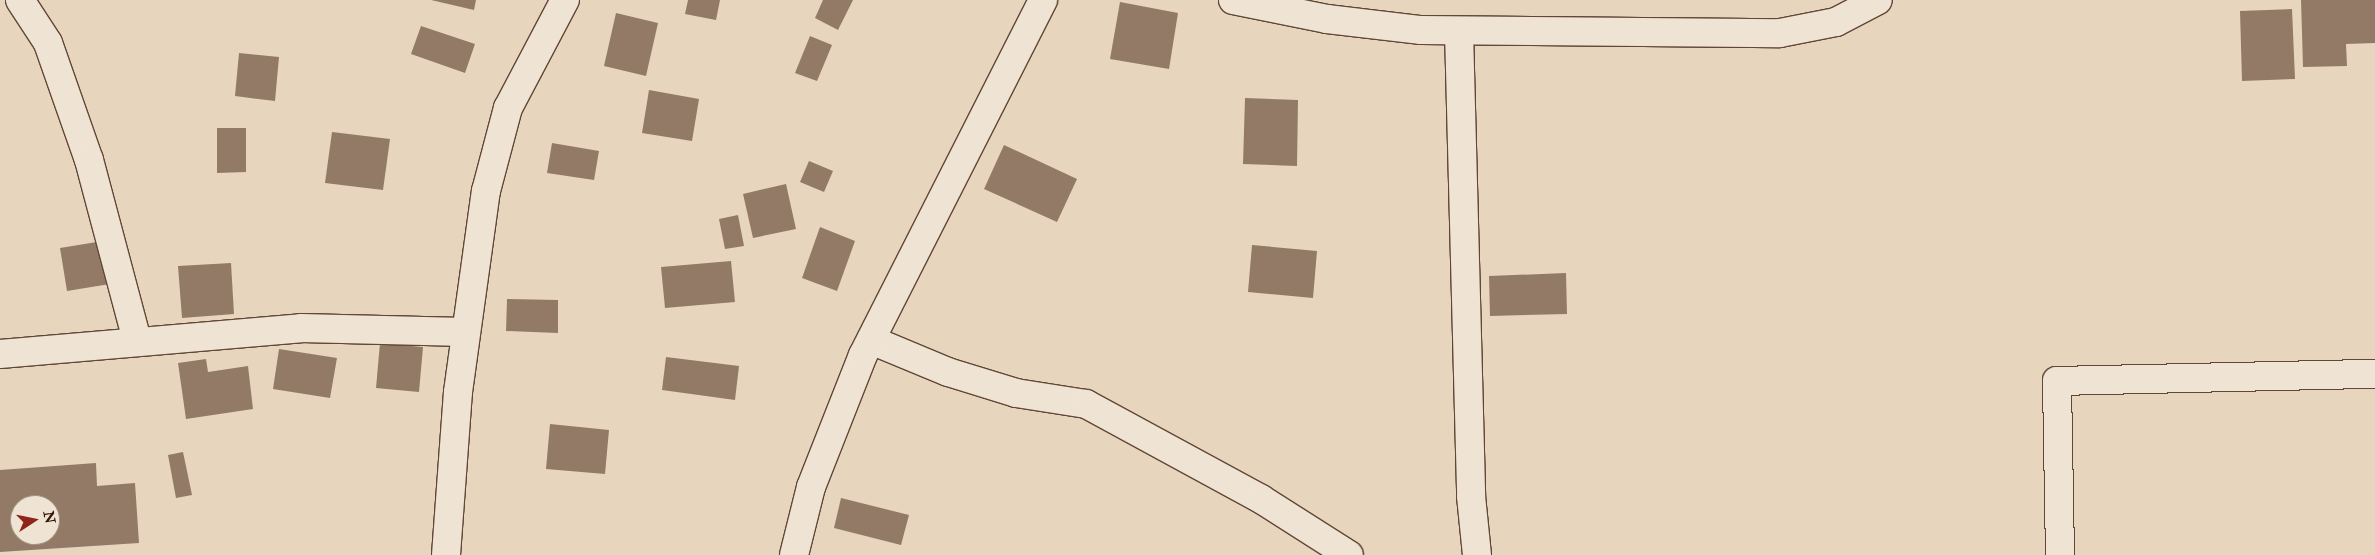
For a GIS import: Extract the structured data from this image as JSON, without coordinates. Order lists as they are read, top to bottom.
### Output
{
  "north": "right"
}
